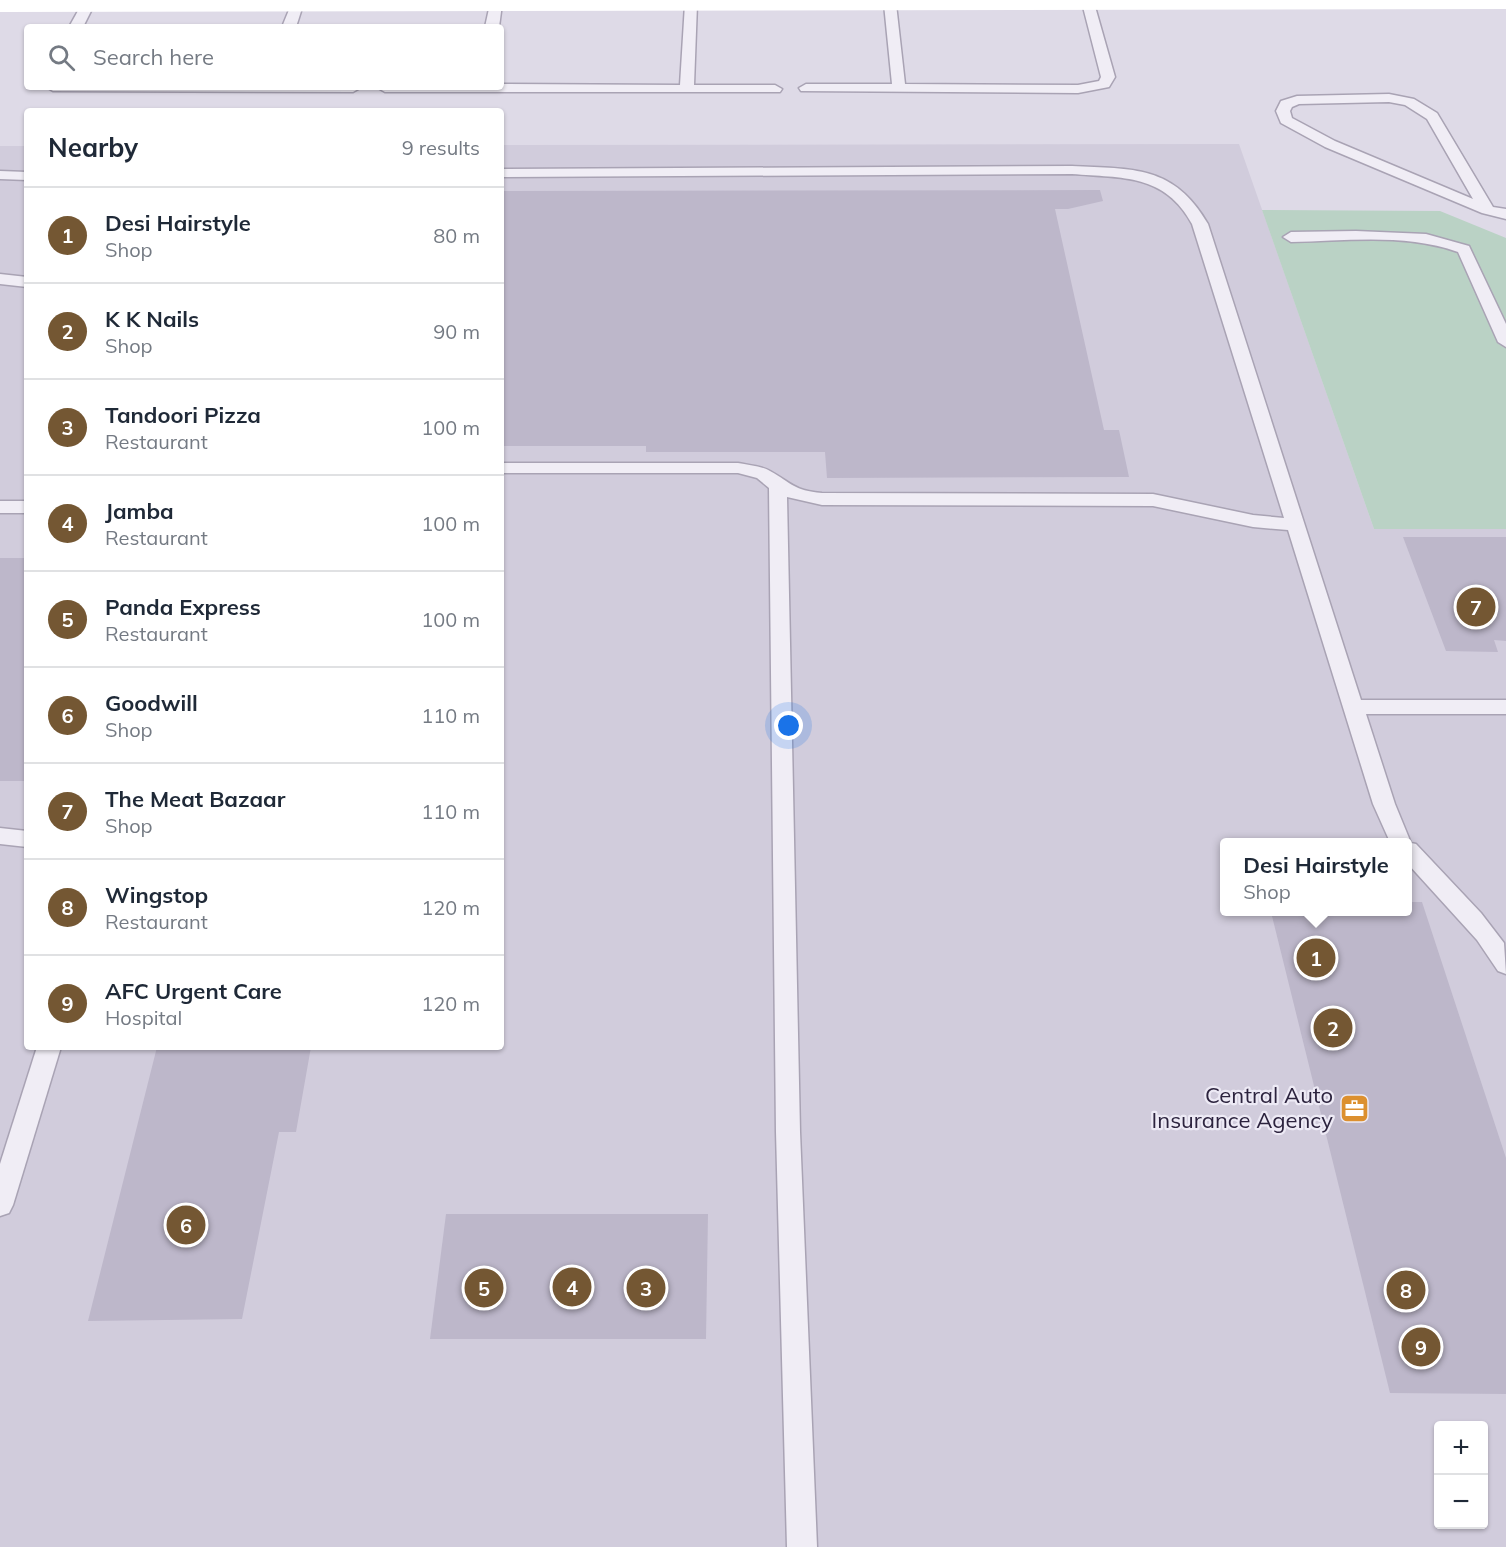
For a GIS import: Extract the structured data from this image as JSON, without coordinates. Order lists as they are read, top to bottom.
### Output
{
  "places": {
    "office": ["Central Auto Insurance Agency"]
  },
  "page": {
    "search": "Search here",
    "heading": ["Nearby", "9 results"],
    "list": [
      {
        "mark": "1",
        "name": "Desi Hairstyle",
        "note": "Shop",
        "value": "80 m"
      },
      {
        "mark": "2",
        "name": "K K Nails",
        "note": "Shop",
        "value": "90 m"
      },
      {
        "mark": "3",
        "name": "Tandoori Pizza",
        "note": "Restaurant",
        "value": "100 m"
      },
      {
        "mark": "4",
        "name": "Jamba",
        "note": "Restaurant",
        "value": "100 m"
      },
      {
        "mark": "5",
        "name": "Panda Express",
        "note": "Restaurant",
        "value": "100 m"
      },
      {
        "mark": "6",
        "name": "Goodwill",
        "note": "Shop",
        "value": "110 m"
      },
      {
        "mark": "7",
        "name": "The Meat Bazaar",
        "note": "Shop",
        "value": "110 m"
      },
      {
        "mark": "8",
        "name": "Wingstop",
        "note": "Restaurant",
        "value": "120 m"
      },
      {
        "mark": "9",
        "name": "AFC Urgent Care",
        "note": "Hospital",
        "value": "120 m"
      }
    ],
    "pins": [
      "7",
      "1",
      "2",
      "6",
      "4",
      "3",
      "5",
      "8",
      "9"
    ],
    "popup": ["Desi Hairstyle", "Shop"],
    "map_buttons": ["+", "−"]
  }
}
